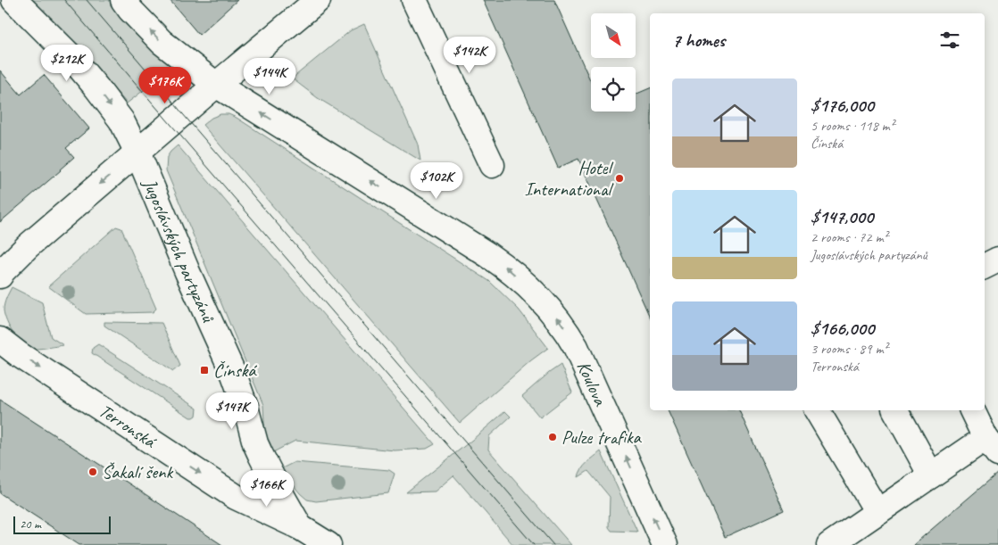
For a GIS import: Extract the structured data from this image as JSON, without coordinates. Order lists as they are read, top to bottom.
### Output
{
  "streets": {
    "main road": ["Jugoslávských partyzánů", "Koulova", "Terronská"]
  },
  "crossings": [
    ["Jugoslávských partyzánů", "Terronská"]
  ],
  "one_way": ["Terronská"],
  "places": {
    "other": ["Hotel International", "Pulze trafika", "Šakalí šenk"],
    "transit": ["Čínská"]
  },
  "scale_bar": "20 m",
  "north": "bottom right",
  "page": {
    "heading": "7 homes",
    "price": [
      "$142K",
      "$212K",
      "$144K",
      "$176K",
      "$102K",
      "$147K",
      "$166K"
    ],
    "list": [
      {
        "name": "$176,000",
        "note": "5 rooms · 118 m² · Čínská"
      },
      {
        "name": "$147,000",
        "note": "2 rooms · 72 m² · Jugoslávských partyzánů"
      },
      {
        "name": "$166,000",
        "note": "3 rooms · 89 m² · Terronská"
      }
    ],
    "scale": "20 m"
  }
}
